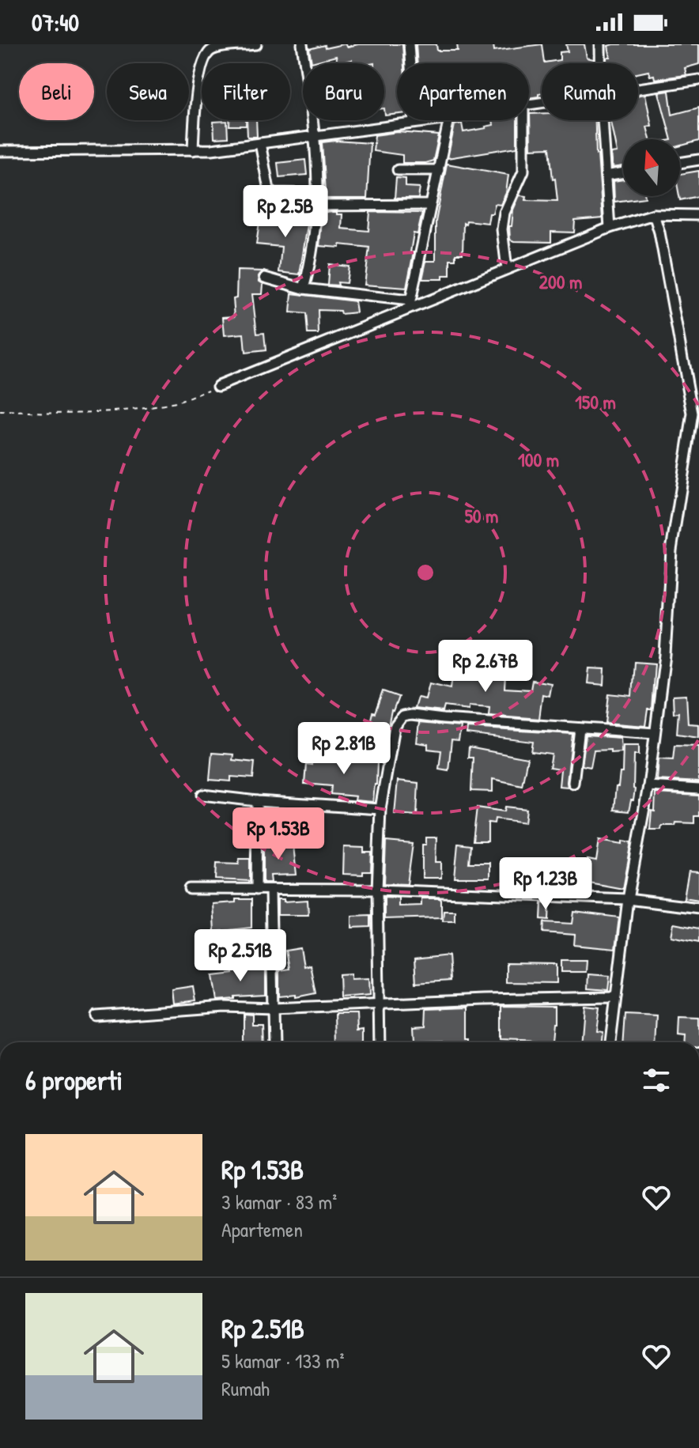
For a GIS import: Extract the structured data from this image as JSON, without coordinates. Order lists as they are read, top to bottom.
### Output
{
  "north": "top",
  "page": {
    "status": "07:40",
    "chip": [
      "Beli",
      "Sewa",
      "Filter",
      "Baru",
      "Apartemen",
      "Rumah"
    ],
    "price": [
      "Rp 2.5B",
      "Rp 2.67B",
      "Rp 2.81B",
      "Rp 1.53B",
      "Rp 1.23B",
      "Rp 2.51B"
    ],
    "heading": "6 properti",
    "list": [
      {
        "name": "Rp 1.53B",
        "note": "3 kamar · 83 m² · Apartemen"
      },
      {
        "name": "Rp 2.51B",
        "note": "5 kamar · 133 m² · Rumah"
      }
    ]
  },
  "rings": [
    "200 m",
    "150 m",
    "100 m",
    "50 m"
  ]
}
